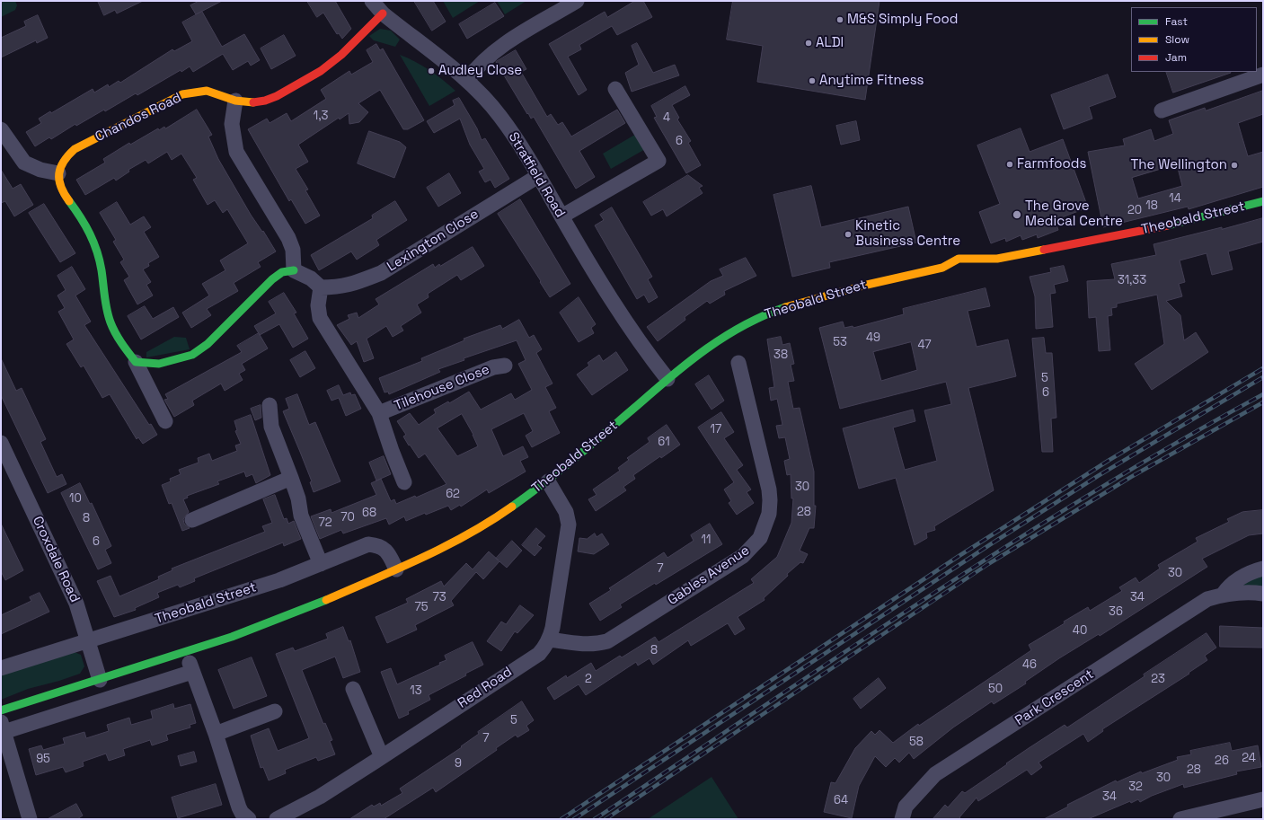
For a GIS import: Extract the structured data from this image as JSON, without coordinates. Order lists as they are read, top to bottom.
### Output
{
  "streets": {
    "street": [
      "Chandos Road",
      "Stratfield Road",
      "Theobald Street",
      "Lexington Close",
      "Tilehouse Close",
      "Croxdale Road",
      "Gables Avenue",
      "Red Road",
      "Park Crescent"
    ]
  },
  "crossings": [
    ["Chandos Road", "Stratfield Road"],
    ["Stratfield Road", "Theobald Street"],
    ["Stratfield Road", "Lexington Close"],
    ["Theobald Street", "Croxdale Road"],
    ["Theobald Street", "Red Road"],
    ["Gables Avenue", "Red Road"]
  ],
  "places": [
    "M&S Simply Food",
    "ALDI",
    "Audley Close",
    "Anytime Fitness",
    "Farmfoods",
    "The Wellington",
    "The Grove Medical Centre",
    "Kinetic Business Centre"
  ],
  "house_numbers": [
    "1,3",
    "4",
    "6",
    "14",
    "18",
    "20",
    "31,33",
    "49",
    "53",
    "47",
    "38",
    "5",
    "6",
    "17",
    "61",
    "30",
    "62",
    "10",
    "28",
    "68",
    "70",
    "8",
    "72",
    "11",
    "6",
    "7",
    "30",
    "73",
    "34",
    "75",
    "36",
    "40",
    "8",
    "46",
    "2",
    "23",
    "50",
    "13",
    "5",
    "7",
    "58",
    "24",
    "95",
    "26",
    "9",
    "28",
    "30",
    "32",
    "34",
    "64"
  ],
  "legend": ["Fast", "Slow", "Jam"]
}
